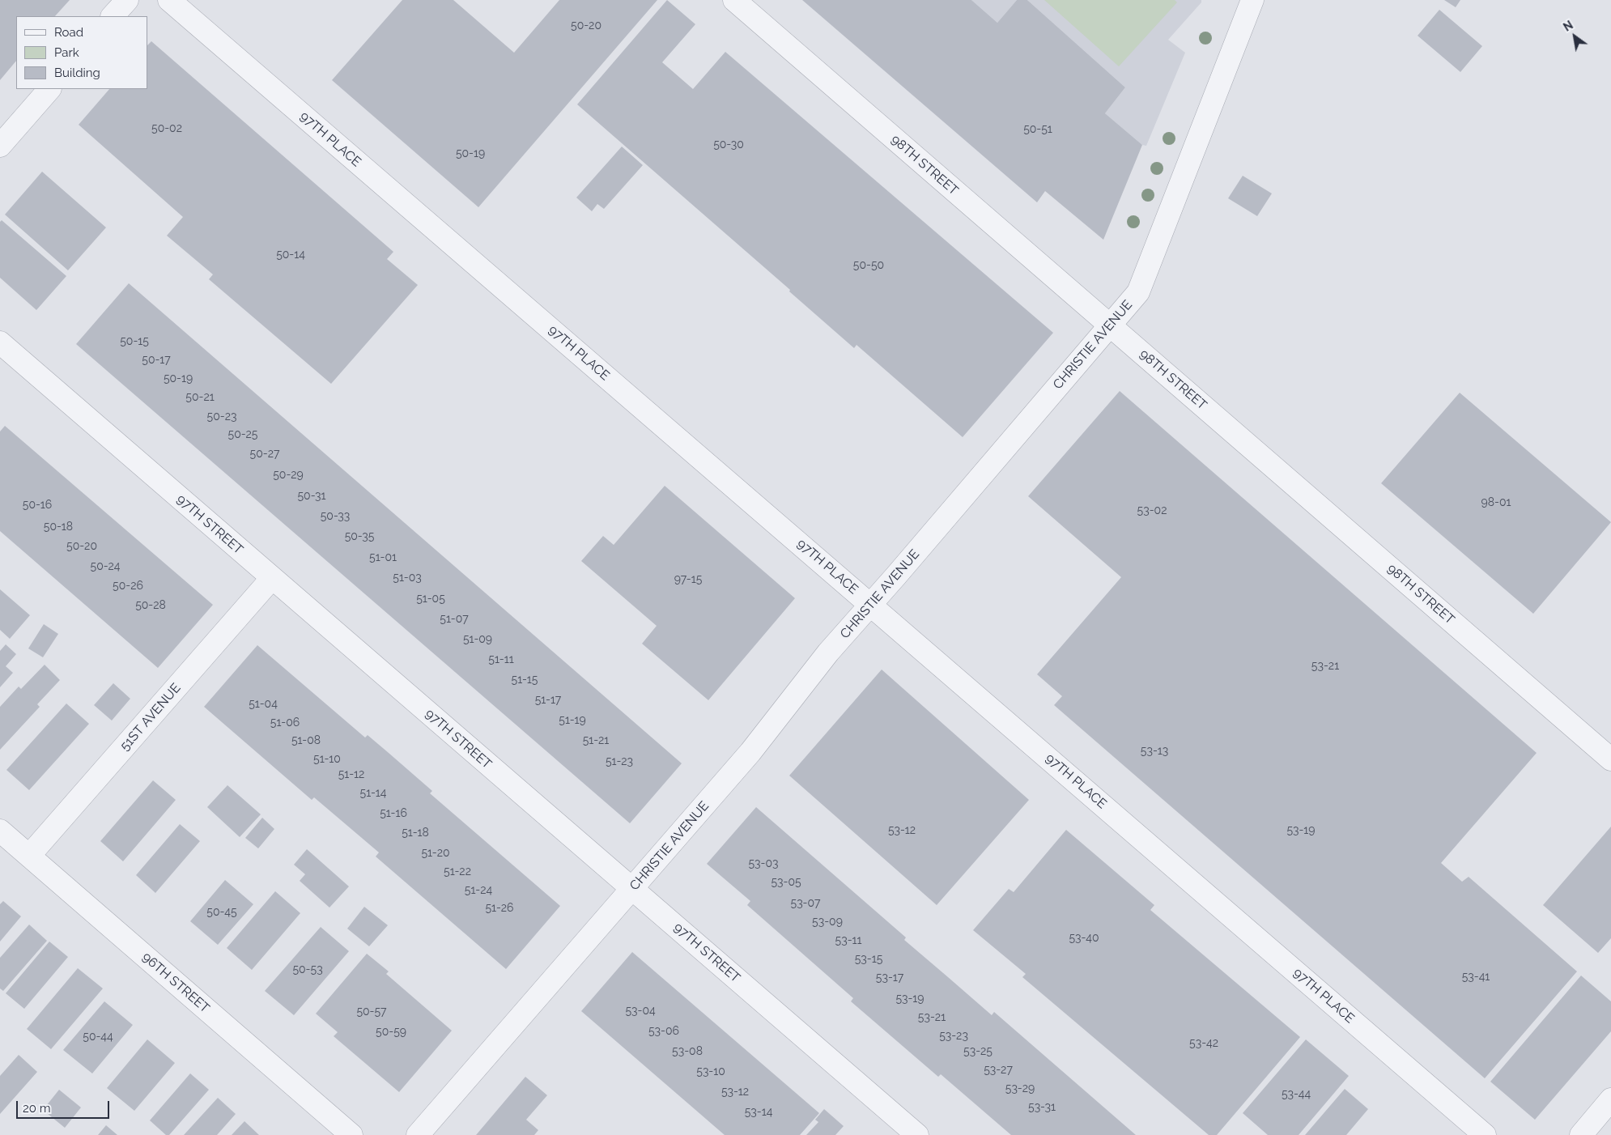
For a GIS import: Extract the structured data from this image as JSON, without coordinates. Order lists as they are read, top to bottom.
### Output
{
  "streets": {
    "street": [
      "97TH PLACE",
      "98TH STREET",
      "CHRISTIE AVENUE",
      "97TH STREET",
      "51ST AVENUE",
      "96TH STREET"
    ]
  },
  "crossings": [
    ["97TH PLACE", "CHRISTIE AVENUE"],
    ["98TH STREET", "CHRISTIE AVENUE"],
    ["CHRISTIE AVENUE", "97TH STREET"],
    ["97TH STREET", "51ST AVENUE"],
    ["51ST AVENUE", "96TH STREET"]
  ],
  "house_numbers": [
    "50-20",
    "50-02",
    "50-51",
    "50-30",
    "50-19",
    "50-14",
    "50-50",
    "50-15",
    "50-17",
    "50-19",
    "50-21",
    "50-23",
    "50-25",
    "50-27",
    "50-29",
    "50-31",
    "98-01",
    "50-16",
    "53-02",
    "50-33",
    "50-18",
    "50-35",
    "50-20",
    "51-01",
    "50-24",
    "51-03",
    "97-15",
    "50-26",
    "51-05",
    "50-28",
    "51-07",
    "51-09",
    "51-11",
    "53-21",
    "51-15",
    "51-17",
    "51-04",
    "51-19",
    "51-06",
    "51-08",
    "51-21",
    "53-13",
    "51-10",
    "51-23",
    "51-12",
    "51-14",
    "51-16",
    "53-12",
    "53-19",
    "51-18",
    "51-20",
    "53-03",
    "51-22",
    "53-05",
    "51-24",
    "53-07",
    "51-26",
    "50-45",
    "53-09",
    "53-40",
    "53-11",
    "53-15",
    "50-53",
    "53-41",
    "53-17",
    "53-19",
    "53-04",
    "50-57",
    "53-21",
    "53-06",
    "50-59",
    "53-23",
    "50-44",
    "53-42",
    "53-08",
    "53-25",
    "53-27",
    "53-10",
    "53-29",
    "53-12",
    "53-44",
    "53-31",
    "53-14"
  ],
  "legend": ["Road", "Park", "Building"],
  "scale_bar": "20 m",
  "north": "top left"
}
